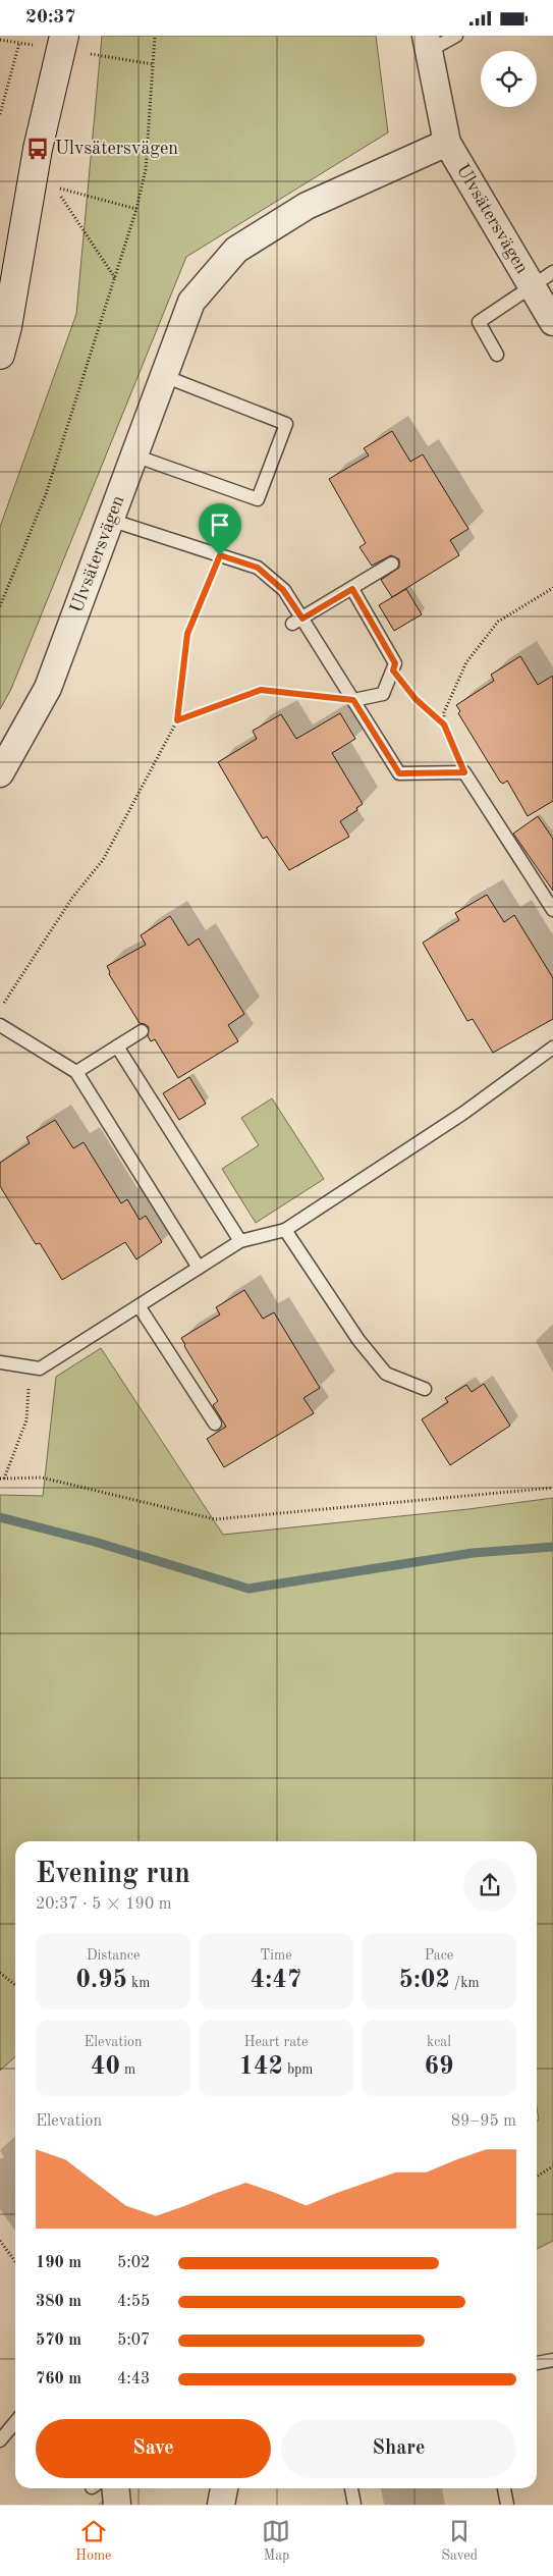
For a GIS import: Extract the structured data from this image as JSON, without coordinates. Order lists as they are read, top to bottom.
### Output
{
  "streets": {
    "street": ["Ulvsätersvägen"]
  },
  "places": {
    "bus stop": ["Ulvsätersvägen"]
  },
  "page": {
    "status": "20:37",
    "heading": ["Evening run", "20:37 · 5 × 190 m"],
    "stats": [
      ["Distance", "0.95 km"],
      ["Time", "4:47"],
      ["Pace", "5:02 /km"],
      ["Elevation", "40 m"],
      ["Heart rate", "142 bpm"],
      ["kcal", "69"]
    ],
    "chart": ["Elevation", "89–95 m"],
    "list": [
      {
        "name": "190 m",
        "note": "5:02"
      },
      {
        "name": "380 m",
        "note": "4:55"
      },
      {
        "name": "570 m",
        "note": "5:07"
      },
      {
        "name": "760 m",
        "note": "4:43"
      }
    ],
    "buttons": ["Save", "Share"],
    "tabs": ["Home", "Map", "Saved"]
  }
}
